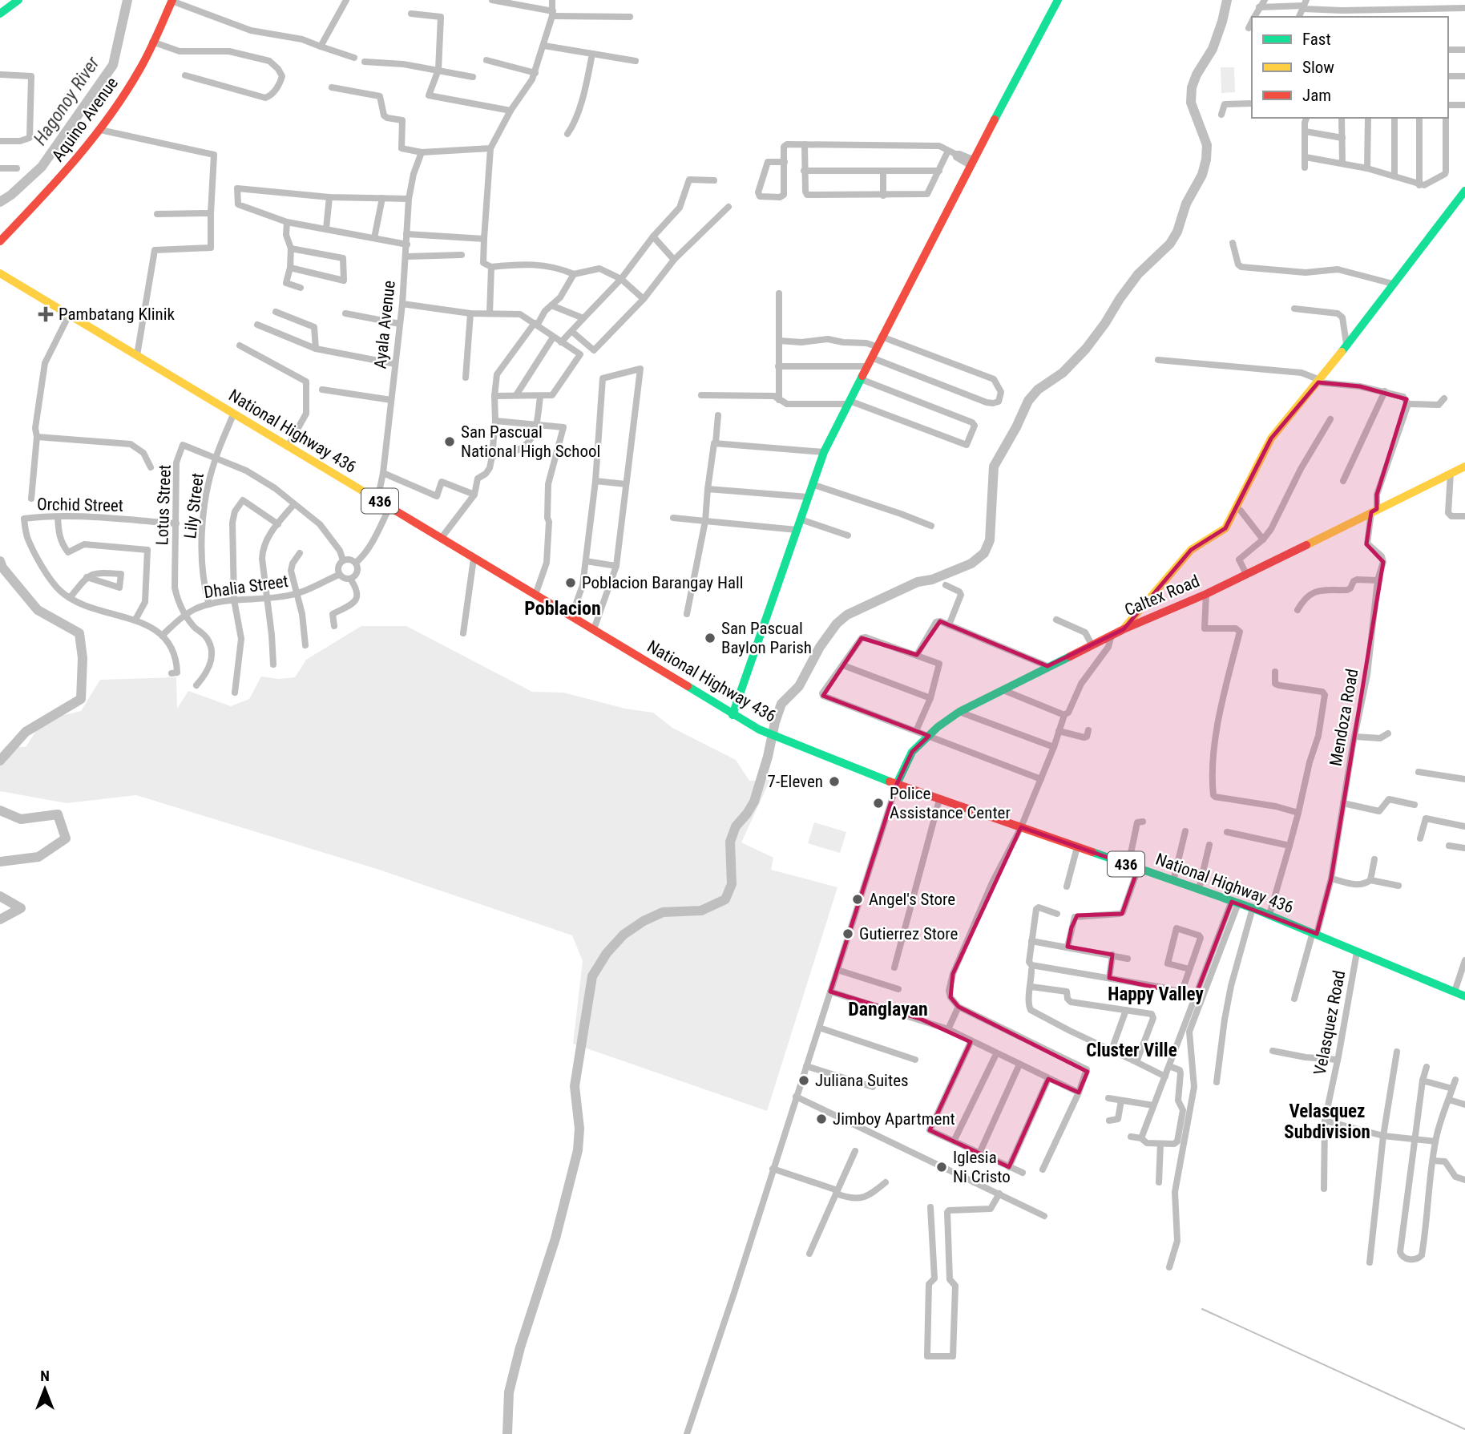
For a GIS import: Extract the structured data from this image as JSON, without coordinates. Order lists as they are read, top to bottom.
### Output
{
  "streets": {
    "street": [
      "Aquino Avenue",
      "Ayala Avenue",
      "National Highway 436",
      "436",
      "Orchid Street",
      "Lotus Street",
      "Lily Street",
      "Dhalia Street",
      "Caltex Road",
      "Mendoza Road",
      "Velasquez Road"
    ]
  },
  "crossings": [
    ["Ayala Avenue", "National Highway 436"],
    ["National Highway 436", "Lily Street"],
    ["National Highway 436", "Caltex Road"],
    ["National Highway 436", "Mendoza Road"],
    ["National Highway 436", "Velasquez Road"],
    ["Orchid Street", "Lotus Street"],
    ["Orchid Street", "Dhalia Street"],
    ["Lotus Street", "Lily Street"],
    ["Lotus Street", "Dhalia Street"],
    ["Lily Street", "Dhalia Street"],
    ["Caltex Road", "Mendoza Road"]
  ],
  "districts": [
    "Poblacion",
    "Happy Valley",
    "Danglayan",
    "Cluster Ville",
    "Velasquez Subdivision"
  ],
  "water": ["Hagonoy River"],
  "places": {
    "health": ["Pambatang Klinik"],
    "other": [
      "San Pascual National High School",
      "Poblacion Barangay Hall",
      "San Pascual Baylon Parish",
      "7-Eleven",
      "Police Assistance Center",
      "Angel's Store",
      "Gutierrez Store",
      "Juliana Suites",
      "Jimboy Apartment",
      "Iglesia Ni Cristo"
    ]
  },
  "legend": ["Fast", "Slow", "Jam"],
  "north": "top"
}
